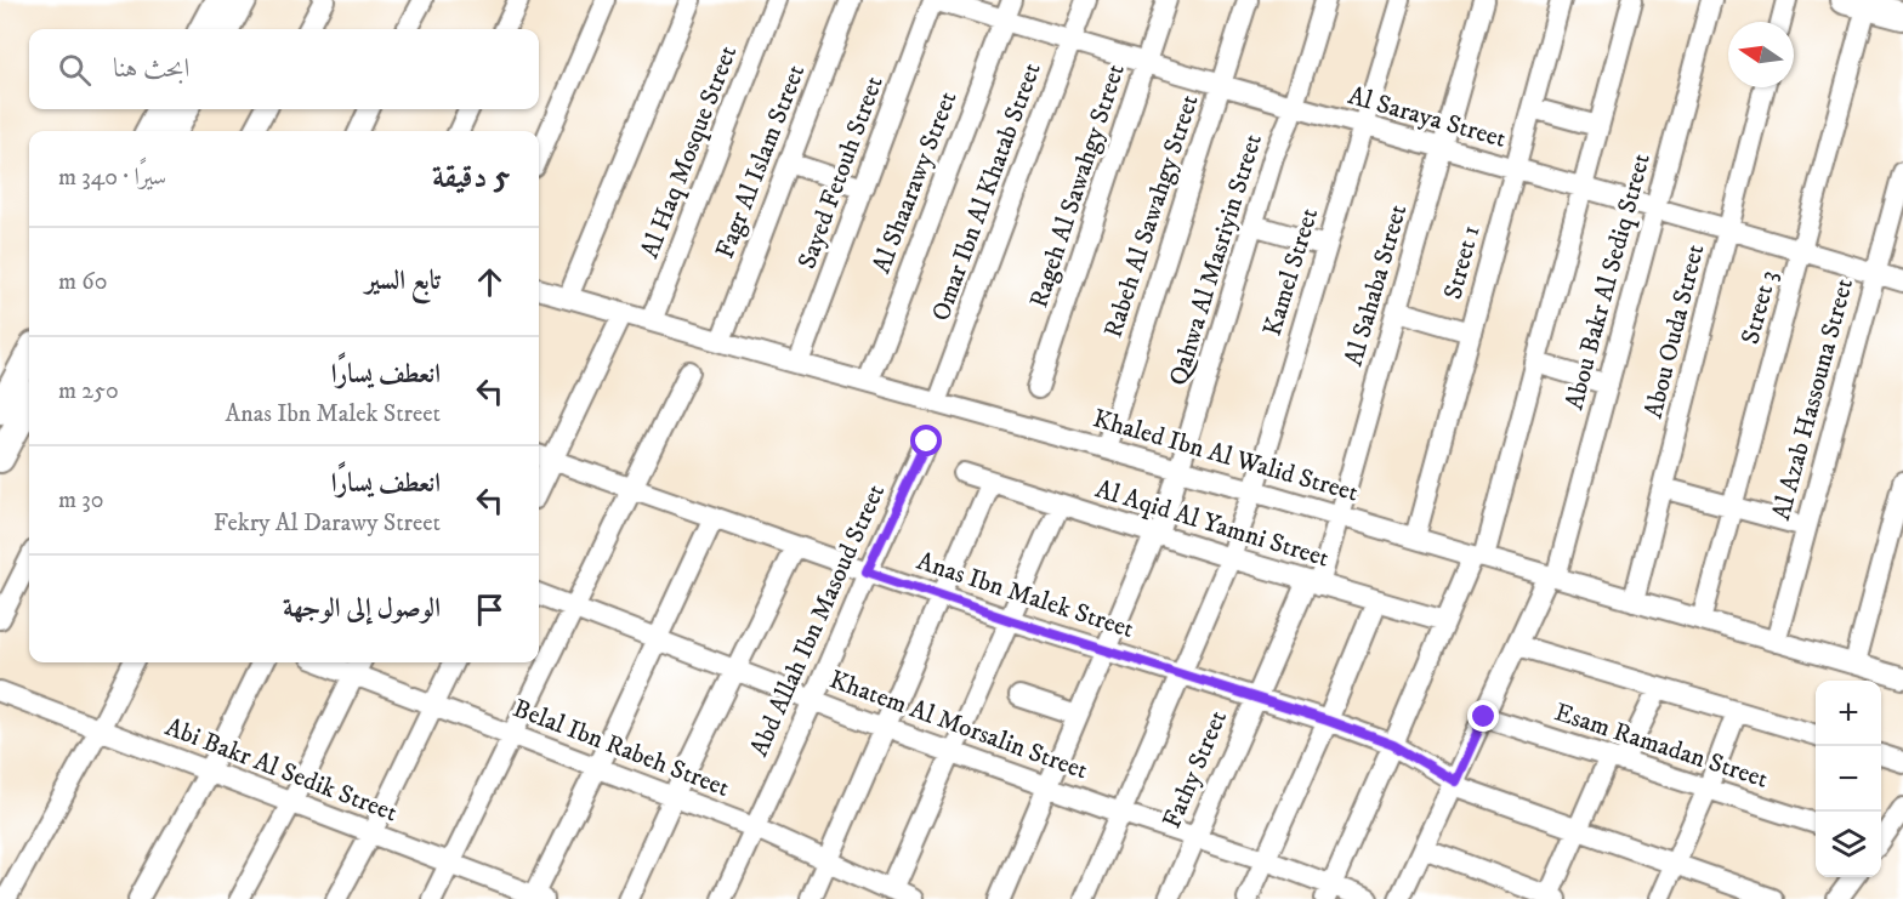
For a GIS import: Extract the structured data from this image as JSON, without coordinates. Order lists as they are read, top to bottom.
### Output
{
  "streets": {
    "street": [
      "Al Saraya Street",
      "Al Haq Mosque Street",
      "Fagr Al Islam Street",
      "Sayed Fetouh Street",
      "Al Shaarawy Street",
      "Rageh Al Sawahgy Street",
      "Omar Ibn Al Khatab Street",
      "Rabeh Al Sawahgy Street",
      "Qahwa Al Masriyin Street",
      "Street 1",
      "Kamel Street",
      "Abou Bakr Al Sediq Street",
      "Al Sahaba Street",
      "Street 3",
      "Abou Ouda Street",
      "Al Azab Hassouna Street",
      "Khaled Ibn Al Walid Street",
      "Al Aqid Al Yamni Street",
      "Anas Ibn Malek Street",
      "Abd Allah Ibn Masoud Street",
      "Khatem Al Morsalin Street",
      "Esam Ramadan Street",
      "Belal Ibn Rabeh Street",
      "Abi Bakr Al Sedik Street",
      "Fathy Street"
    ]
  },
  "crossings": [
    ["Al Saraya Street", "Sayed Fetouh Street"],
    ["Al Saraya Street", "Al Shaarawy Street"],
    ["Al Saraya Street", "Rageh Al Sawahgy Street"],
    ["Al Saraya Street", "Omar Ibn Al Khatab Street"],
    ["Al Saraya Street", "Rabeh Al Sawahgy Street"],
    ["Al Saraya Street", "Qahwa Al Masriyin Street"],
    ["Al Saraya Street", "Street 1"],
    ["Al Saraya Street", "Kamel Street"],
    ["Al Saraya Street", "Abou Bakr Al Sediq Street"],
    ["Al Saraya Street", "Al Sahaba Street"],
    ["Al Saraya Street", "Street 3"],
    ["Al Saraya Street", "Abou Ouda Street"],
    ["Al Saraya Street", "Al Azab Hassouna Street"],
    ["Al Haq Mosque Street", "Khaled Ibn Al Walid Street"],
    ["Fagr Al Islam Street", "Khaled Ibn Al Walid Street"],
    ["Sayed Fetouh Street", "Khaled Ibn Al Walid Street"],
    ["Al Shaarawy Street", "Khaled Ibn Al Walid Street"],
    ["Omar Ibn Al Khatab Street", "Khaled Ibn Al Walid Street"],
    ["Rabeh Al Sawahgy Street", "Khaled Ibn Al Walid Street"],
    ["Qahwa Al Masriyin Street", "Khaled Ibn Al Walid Street"],
    ["Qahwa Al Masriyin Street", "Al Aqid Al Yamni Street"],
    ["Qahwa Al Masriyin Street", "Anas Ibn Malek Street"],
    ["Qahwa Al Masriyin Street", "Khatem Al Morsalin Street"],
    ["Street 1", "Khaled Ibn Al Walid Street"],
    ["Kamel Street", "Khaled Ibn Al Walid Street"],
    ["Kamel Street", "Al Aqid Al Yamni Street"],
    ["Kamel Street", "Anas Ibn Malek Street"],
    ["Kamel Street", "Khatem Al Morsalin Street"],
    ["Abou Bakr Al Sediq Street", "Khaled Ibn Al Walid Street"],
    ["Abou Bakr Al Sediq Street", "Anas Ibn Malek Street"],
    ["Abou Bakr Al Sediq Street", "Esam Ramadan Street"],
    ["Al Sahaba Street", "Khaled Ibn Al Walid Street"],
    ["Al Sahaba Street", "Al Aqid Al Yamni Street"],
    ["Al Sahaba Street", "Fathy Street"],
    ["Street 3", "Khaled Ibn Al Walid Street"],
    ["Abou Ouda Street", "Khaled Ibn Al Walid Street"],
    ["Al Azab Hassouna Street", "Khaled Ibn Al Walid Street"],
    ["Al Aqid Al Yamni Street", "Fathy Street"],
    ["Anas Ibn Malek Street", "Abd Allah Ibn Masoud Street"],
    ["Anas Ibn Malek Street", "Fathy Street"],
    ["Abd Allah Ibn Masoud Street", "Khatem Al Morsalin Street"],
    ["Abd Allah Ibn Masoud Street", "Belal Ibn Rabeh Street"],
    ["Khatem Al Morsalin Street", "Fathy Street"]
  ],
  "north": "left",
  "page": {
    "search": "ابحث هنا",
    "heading": ["5 دقيقة", "سيرًا · 340 m"],
    "list": [
      ["تابع السير", "60 m"],
      ["انعطف يسارًا", "Anas Ibn Malek Street", "250 m"],
      ["انعطف يسارًا", "Fekry Al Darawy Street", "30 m"],
      "الوصول إلى الوجهة"
    ],
    "map_buttons": ["+", "−"]
  }
}
